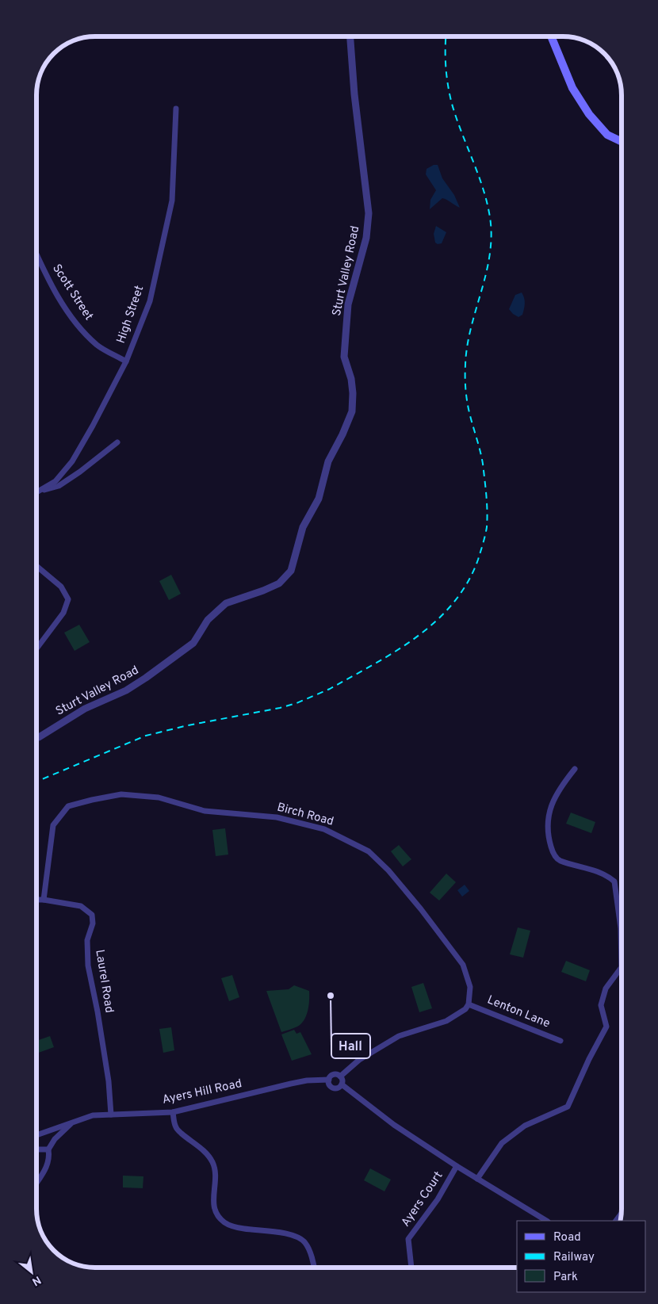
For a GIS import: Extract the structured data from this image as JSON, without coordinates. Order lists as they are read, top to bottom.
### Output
{
  "streets": {
    "street": [
      "Sturt Valley Road",
      "Scott Street",
      "High Street",
      "Birch Road",
      "Laurel Road",
      "Lenton Lane",
      "Ayers Hill Road",
      "Ayers Court"
    ]
  },
  "crossings": [
    ["Scott Street", "High Street"],
    ["Birch Road", "Laurel Road"],
    ["Birch Road", "Lenton Lane"],
    ["Laurel Road", "Ayers Hill Road"]
  ],
  "places": ["Hall"],
  "legend": ["Road", "Railway", "Park"],
  "north": "bottom right"
}
